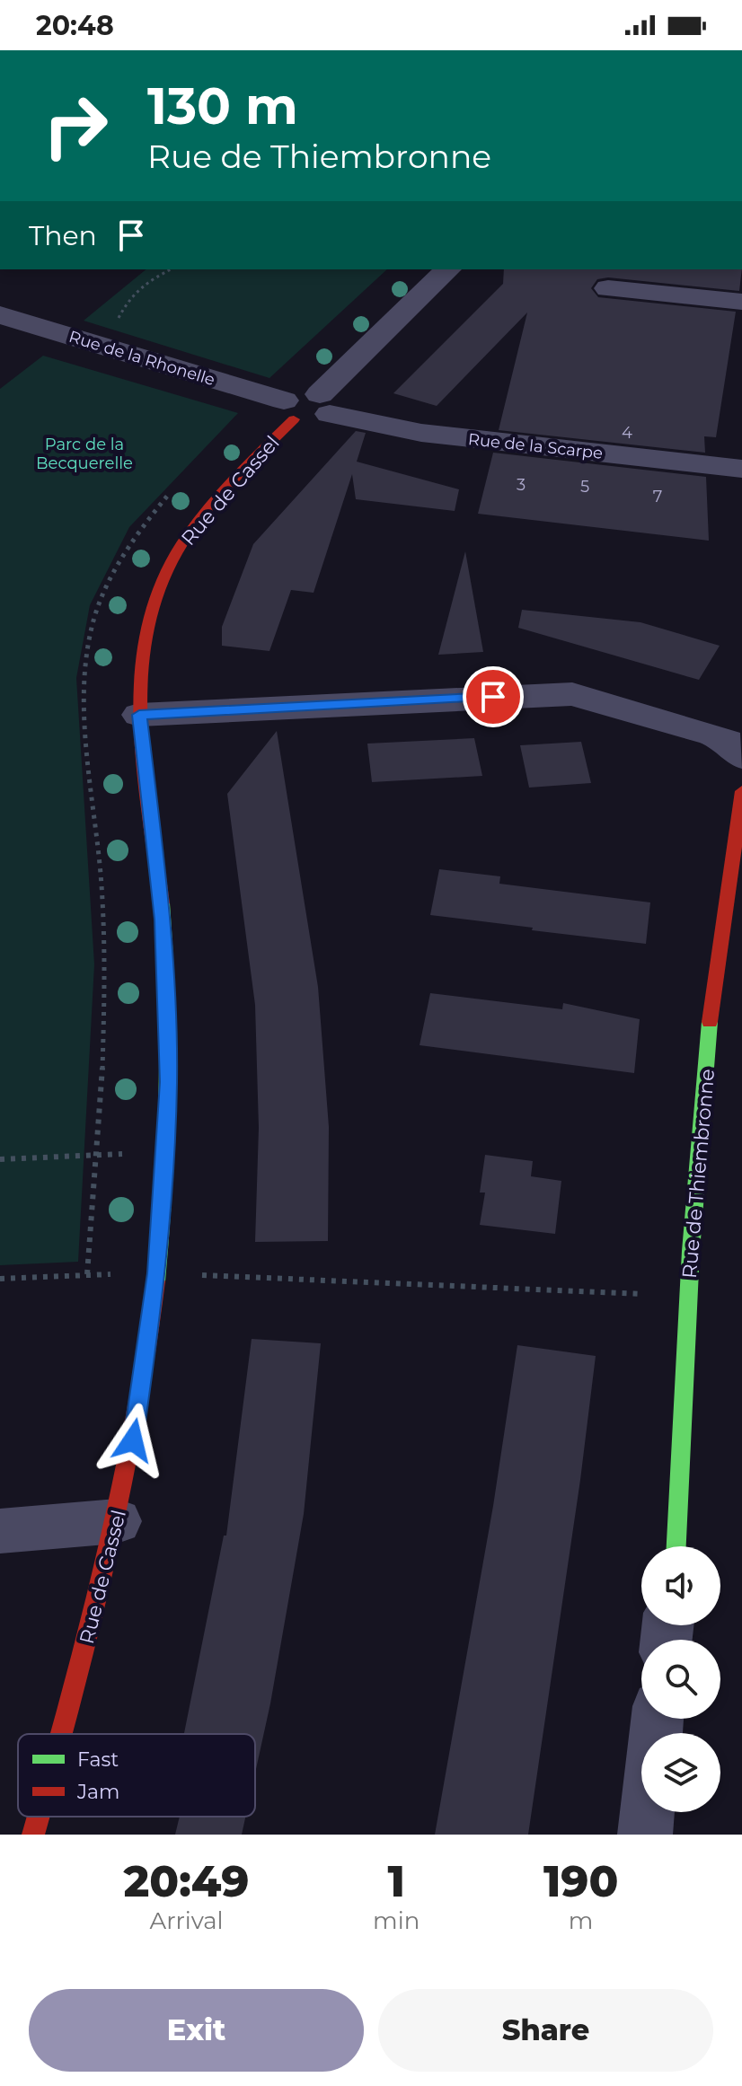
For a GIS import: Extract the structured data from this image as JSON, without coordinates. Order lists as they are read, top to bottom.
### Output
{
  "streets": {
    "street": [
      "Rue de la Rhonelle",
      "Rue de la Scarpe",
      "Rue de Cassel",
      "Rue de Thiembronne"
    ]
  },
  "crossings": [
    ["Rue de la Rhonelle", "Rue de Cassel"]
  ],
  "parks": ["Parc de la Becquerelle"],
  "house_numbers": [
    "4",
    "3",
    "5",
    "7"
  ],
  "legend": ["Fast", "Jam"],
  "page": {
    "status": "20:48",
    "turn": ["130 m", "Rue de Thiembronne"],
    "then": "Then",
    "eta": [
      "20:49",
      "Arrival",
      "1",
      "min",
      "190",
      "m"
    ],
    "buttons": ["Exit", "Share"]
  }
}
